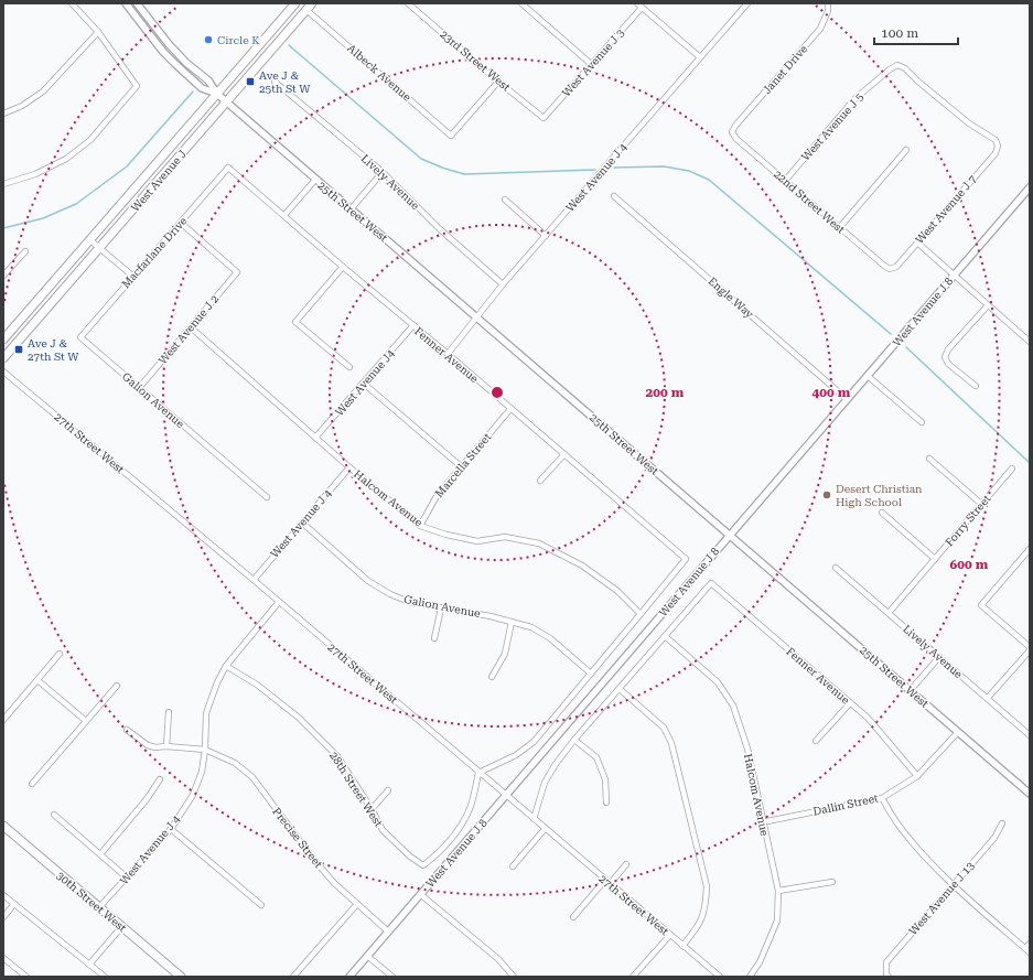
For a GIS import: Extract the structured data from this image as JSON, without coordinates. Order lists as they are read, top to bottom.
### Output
{
  "streets": {
    "main road": ["West Avenue J", "30th Street West"],
    "street": [
      "23rd Street West",
      "West Avenue J 3",
      "Janet Drive",
      "Albeck Avenue",
      "West Avenue J 5",
      "West Avenue J 4",
      "Lively Avenue",
      "22nd Street West",
      "West Avenue J 7",
      "25th Street West",
      "Macfarlane Drive",
      "Engle Way",
      "West Avenue J 8",
      "West Avenue J 2",
      "Fenner Avenue",
      "West Avenue J4",
      "Galion Avenue",
      "27th Street West",
      "Marcella Street",
      "Halcom Avenue",
      "Forry Street",
      "28th Street West",
      "Dallin Street",
      "Precise Street",
      "West Avenue J 13"
    ]
  },
  "crossings": [
    ["23rd Street West", "West Avenue J 3"],
    ["23rd Street West", "Albeck Avenue"],
    ["Janet Drive", "22nd Street West"],
    ["Albeck Avenue", "West Avenue J"],
    ["West Avenue J 5", "22nd Street West"],
    ["West Avenue J 5", "West Avenue J 7"],
    ["West Avenue J 4", "Lively Avenue"],
    ["West Avenue J 4", "25th Street West"],
    ["West Avenue J 4", "Fenner Avenue"],
    ["West Avenue J 4", "Galion Avenue"],
    ["West Avenue J 4", "27th Street West"],
    ["West Avenue J 4", "Halcom Avenue"],
    ["West Avenue J 4", "28th Street West"],
    ["West Avenue J 4", "Precise Street"],
    ["West Avenue J 4", "30th Street West"],
    ["West Avenue J", "25th Street West"],
    ["Lively Avenue", "Forry Street"],
    ["22nd Street West", "West Avenue J 7"],
    ["25th Street West", "West Avenue J 8"],
    ["25th Street West", "Dallin Street"],
    ["Macfarlane Drive", "West Avenue J 2"],
    ["Macfarlane Drive", "Fenner Avenue"],
    ["Macfarlane Drive", "Galion Avenue"],
    ["Engle Way", "West Avenue J 8"],
    ["West Avenue J 8", "27th Street West"],
    ["West Avenue J 8", "Precise Street"],
    ["West Avenue J 2", "Galion Avenue"],
    ["West Avenue J 2", "Halcom Avenue"],
    ["Fenner Avenue", "West Avenue J4"],
    ["Fenner Avenue", "Marcella Street"],
    ["Fenner Avenue", "Halcom Avenue"],
    ["Fenner Avenue", "Dallin Street"],
    ["West Avenue J4", "Halcom Avenue"],
    ["27th Street West", "28th Street West"],
    ["Marcella Street", "Halcom Avenue"],
    ["Halcom Avenue", "Dallin Street"]
  ],
  "places": {
    "other": ["Circle K", "Desert Christian High School"],
    "transit": ["Ave J & 25th St W", "Ave J & 27th St W"]
  },
  "scale_bar": "100 m",
  "rings": ["200 m", "400 m", "600 m"]
}
